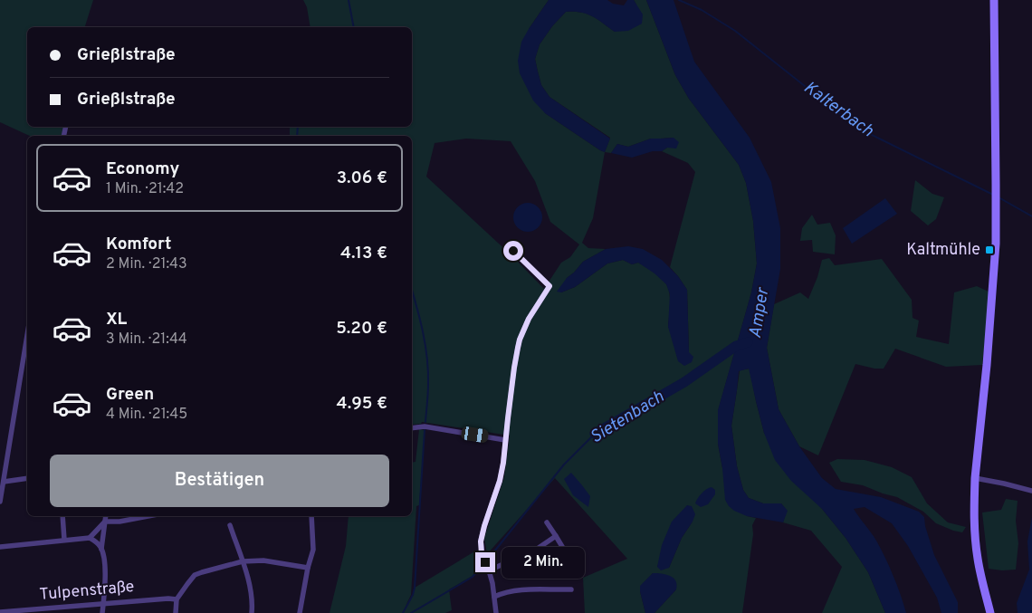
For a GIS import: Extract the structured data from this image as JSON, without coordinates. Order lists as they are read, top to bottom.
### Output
{
  "streets": {
    "street": ["Tulpenstraße"]
  },
  "water": ["Kalterbach", "Amper", "Sietenbach"],
  "places": {
    "transit": ["Kaltmühle"]
  },
  "page": {
    "banner": ["Grießlstraße", "Grießlstraße"],
    "list": [
      {
        "name": "Economy",
        "note": "1 Min. · 21:42",
        "value": "3.06 €"
      },
      {
        "name": "Komfort",
        "note": "2 Min. · 21:43",
        "value": "4.13 €"
      },
      {
        "name": "XL",
        "note": "3 Min. · 21:44",
        "value": "5.20 €"
      },
      {
        "name": "Green",
        "note": "4 Min. · 21:45",
        "value": "4.95 €"
      }
    ],
    "buttons": "Bestätigen",
    "bubble": "2 Min."
  }
}
